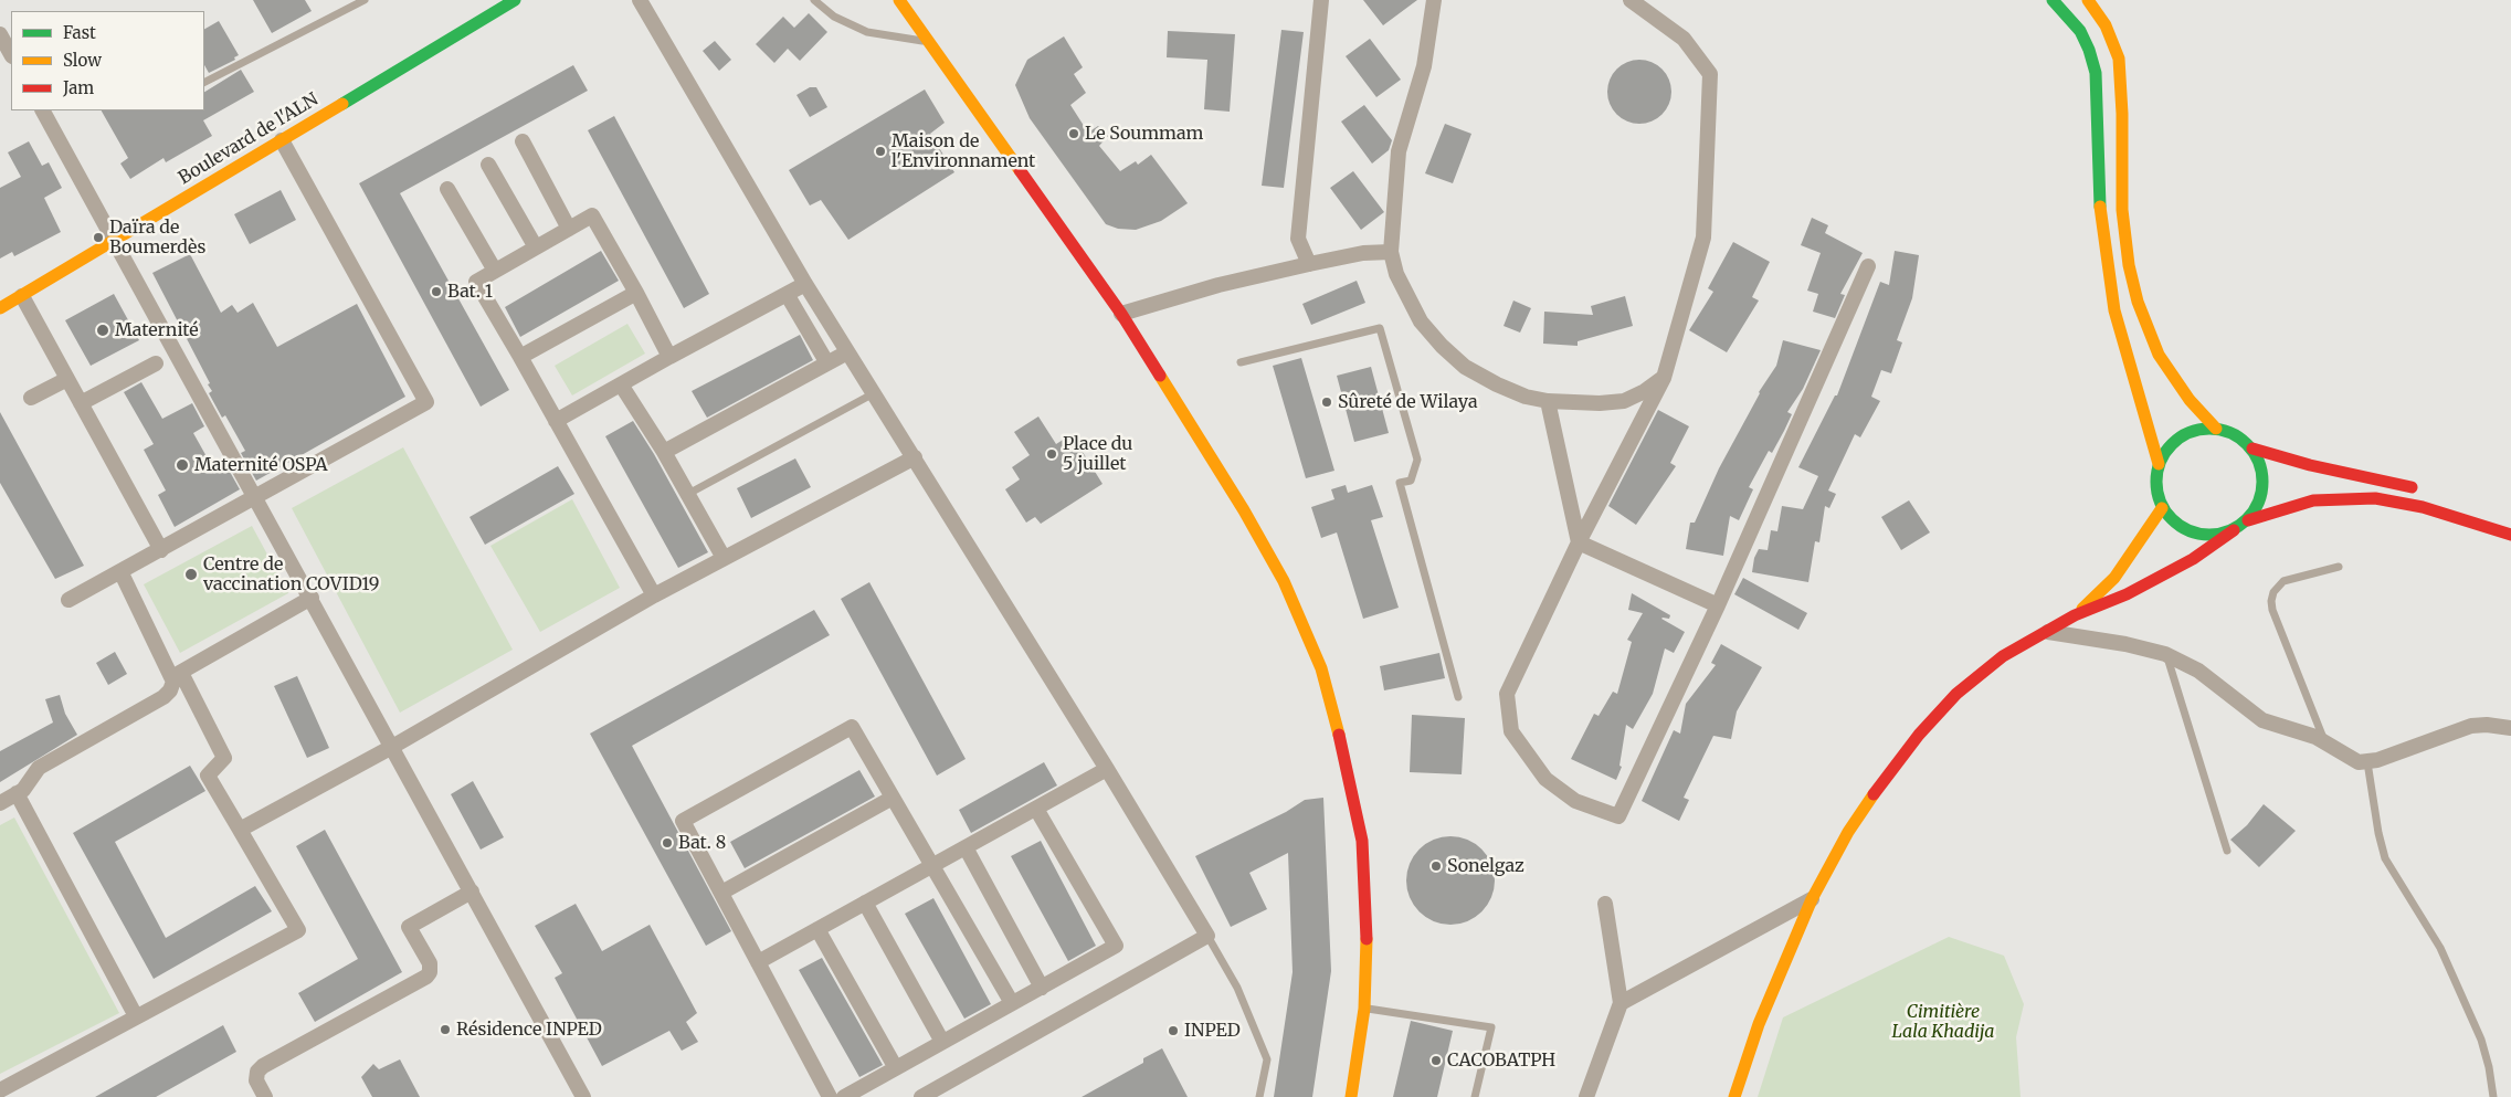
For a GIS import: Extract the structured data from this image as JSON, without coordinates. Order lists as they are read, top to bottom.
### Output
{
  "streets": {
    "main road": ["Boulevard de l'ALN"]
  },
  "parks": ["Cimitière Lala Khadija"],
  "places": [
    "Le Soummam",
    "Maison de l'Environnament",
    "Daïra de Boumerdès",
    "Bat. 1",
    "Maternité",
    "Sûreté de Wilaya",
    "Place du 5 juillet",
    "Maternité OSPA",
    "Centre de vaccination COVID19",
    "Bat. 8",
    "Sonelgaz",
    "Résidence INPED",
    "INPED",
    "CACOBATPH"
  ],
  "legend": ["Fast", "Slow", "Jam"]
}
